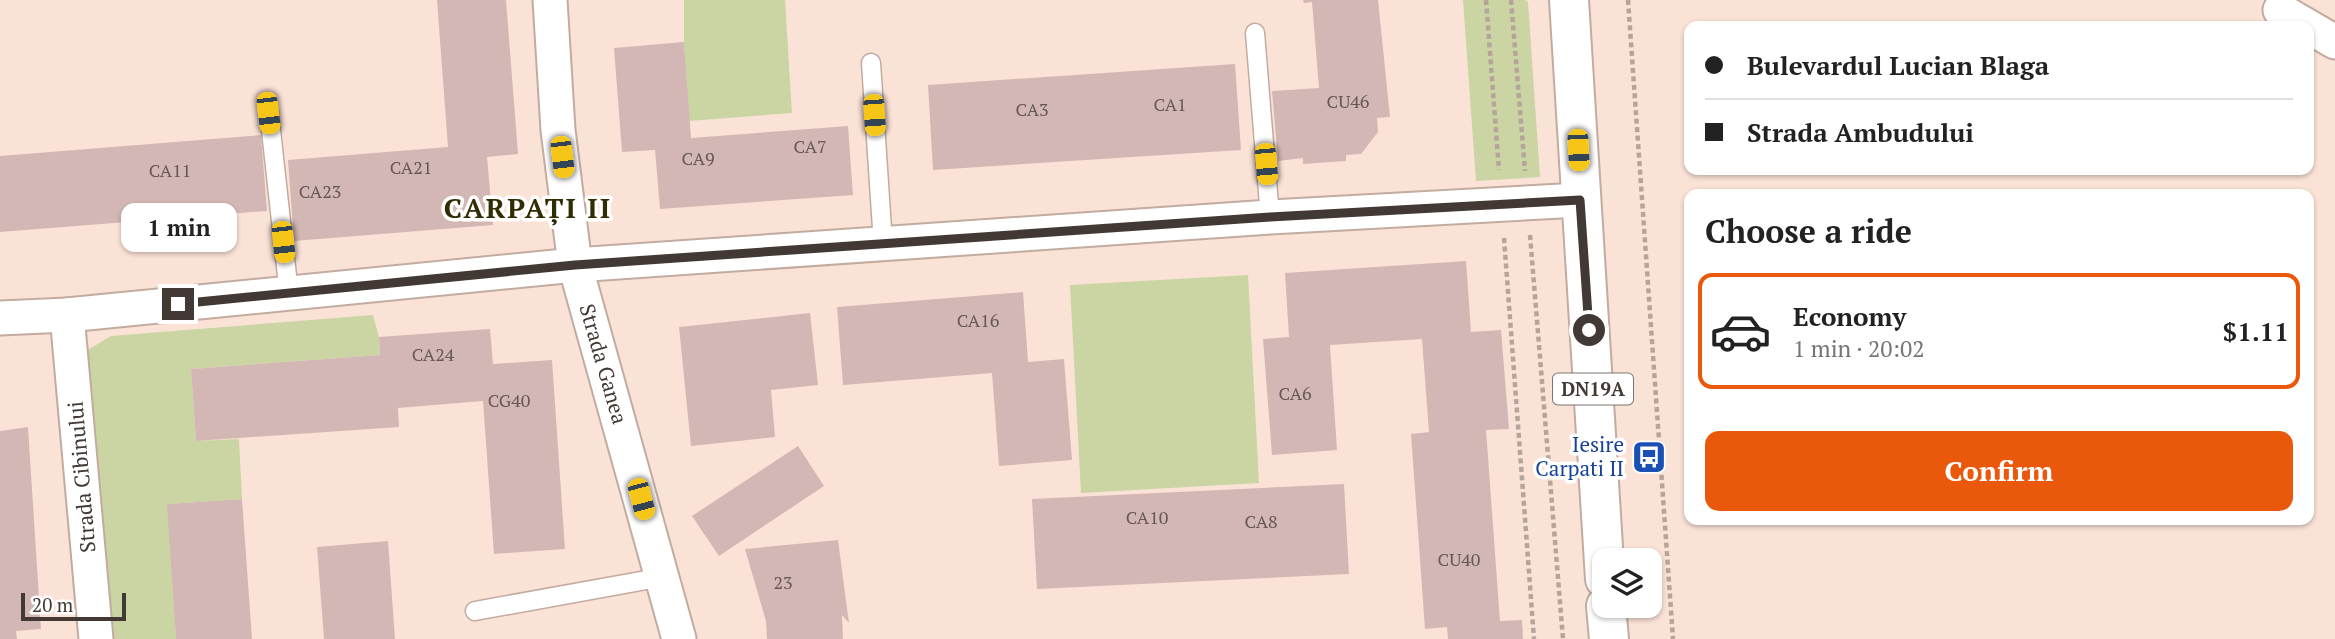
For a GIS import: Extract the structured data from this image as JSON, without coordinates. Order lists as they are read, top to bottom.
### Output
{
  "streets": {
    "main road": ["DN19A"],
    "street": ["Strada Ganea", "Strada Cibinului"]
  },
  "districts": ["CARPAȚI II"],
  "places": {
    "bus stop": ["Iesire Carpati II"]
  },
  "house_numbers": [
    "CU46",
    "CA1",
    "CA3",
    "CA7",
    "CA9",
    "CA21",
    "CA11",
    "CA23",
    "CA16",
    "CA24",
    "CA6",
    "CG40",
    "CA10",
    "CA8",
    "CU40",
    "23"
  ],
  "scale_bar": "20 m",
  "page": {
    "banner": ["Bulevardul Lucian Blaga", "Strada Ambudului"],
    "heading": "Choose a ride",
    "bubble": "1 min",
    "list": [
      {
        "name": "Economy",
        "note": "1 min · 20:02",
        "value": "$1.11"
      }
    ],
    "buttons": "Confirm",
    "scale": "20 m"
  }
}
